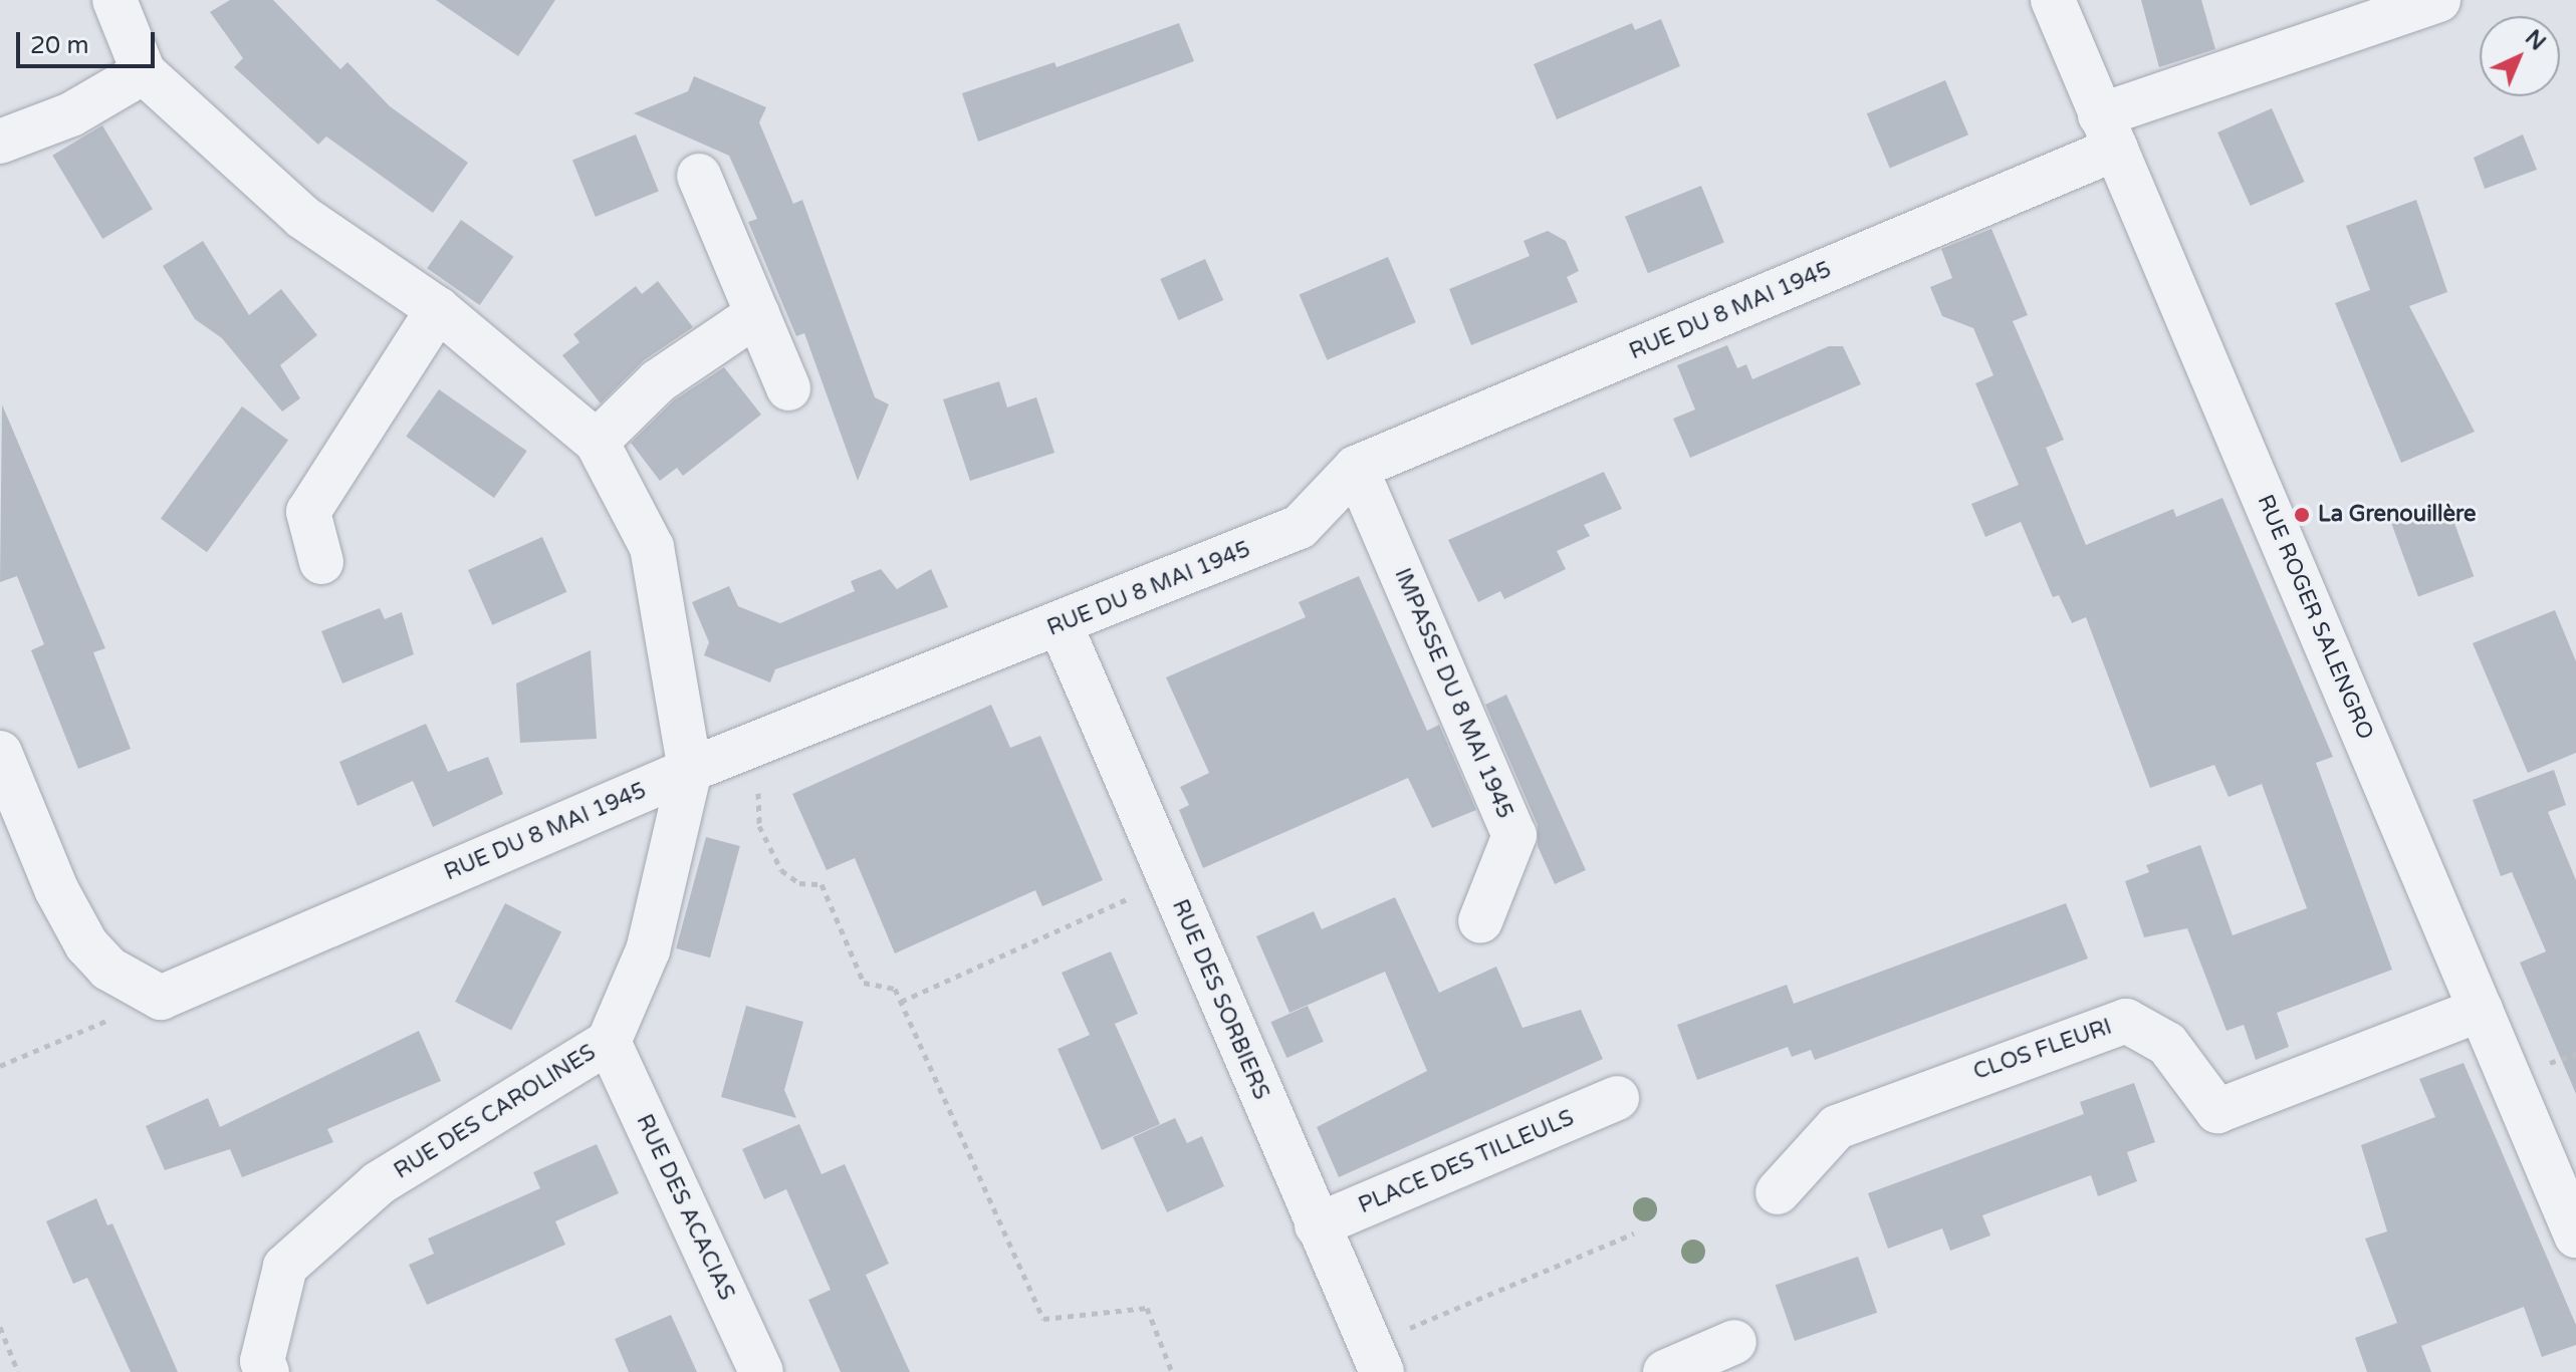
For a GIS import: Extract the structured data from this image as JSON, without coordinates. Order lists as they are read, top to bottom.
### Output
{
  "streets": {
    "street": [
      "RUE DU 8 MAI 1945",
      "RUE ROGER SALENGRO",
      "IMPASSE DU 8 MAI 1945",
      "RUE DES SORBIERS",
      "CLOS FLEURI",
      "RUE DES CAROLINES",
      "PLACE DES TILLEULS",
      "RUE DES ACACIAS"
    ]
  },
  "crossings": [
    ["RUE DU 8 MAI 1945", "RUE ROGER SALENGRO"],
    ["RUE DU 8 MAI 1945", "IMPASSE DU 8 MAI 1945"],
    ["RUE DU 8 MAI 1945", "RUE DES SORBIERS"],
    ["RUE DU 8 MAI 1945", "RUE DES CAROLINES"],
    ["RUE ROGER SALENGRO", "CLOS FLEURI"],
    ["RUE DES SORBIERS", "PLACE DES TILLEULS"],
    ["RUE DES CAROLINES", "RUE DES ACACIAS"]
  ],
  "places": ["La Grenouillère"],
  "scale_bar": "20 m",
  "north": "top right"
}
